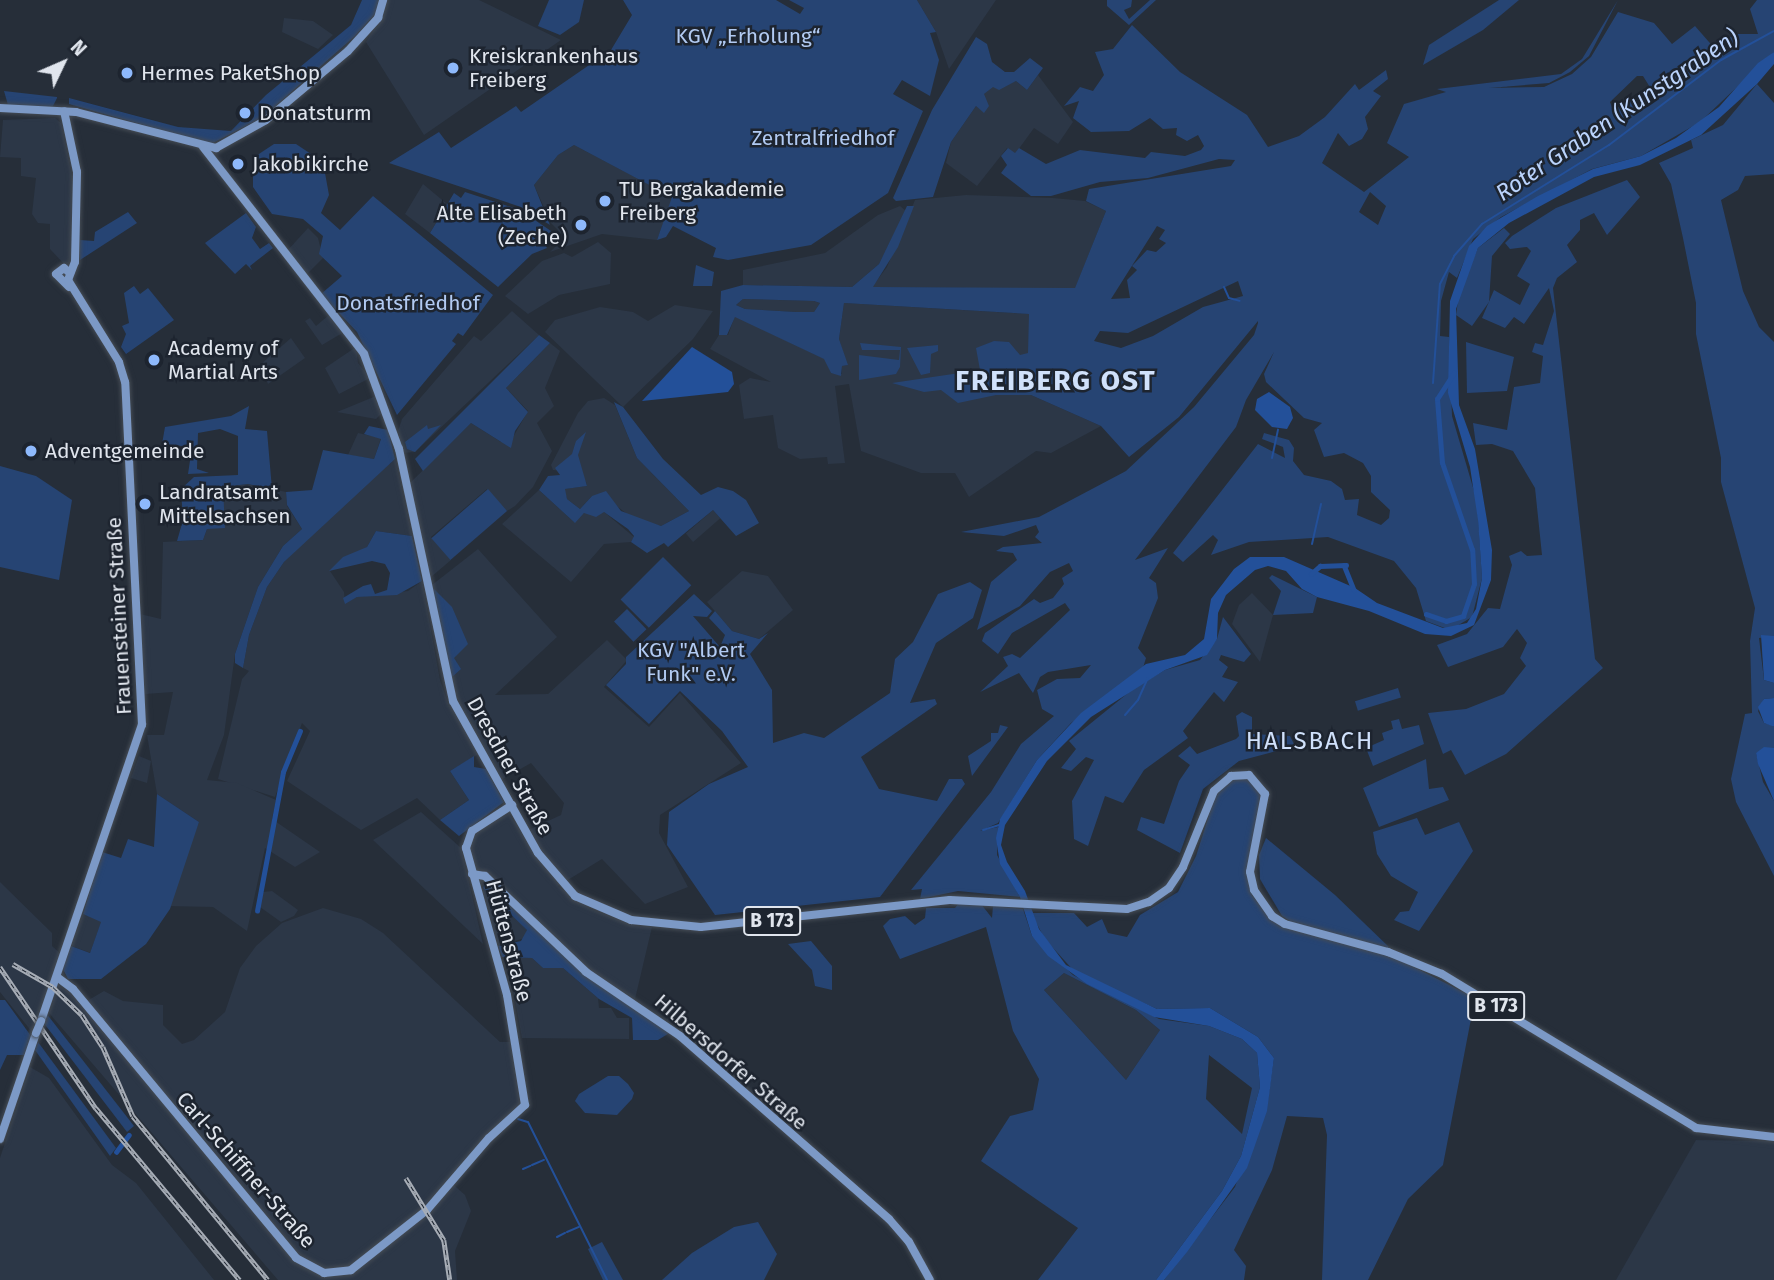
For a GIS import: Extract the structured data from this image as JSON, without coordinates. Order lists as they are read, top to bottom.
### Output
{
  "streets": {
    "main road": [
      "Frauensteiner Straße",
      "Dresdner Straße",
      "B 173",
      "Hüttenstraße",
      "Hilbersdorfer Straße",
      "Carl-Schiffner-Straße"
    ]
  },
  "crossings": [
    ["Frauensteiner Straße", "Carl-Schiffner-Straße"],
    ["Dresdner Straße", "B 173"],
    ["Dresdner Straße", "Hüttenstraße"],
    ["Hüttenstraße", "Hilbersdorfer Straße"],
    ["Hüttenstraße", "Carl-Schiffner-Straße"]
  ],
  "districts": ["FREIBERG OST", "HALSBACH"],
  "water": ["Roter Graben (Kunstgraben)"],
  "parks": [
    "KGV „Erholung“",
    "Zentralfriedhof",
    "Donatsfriedhof",
    "KGV \"Albert Funk\" e.V."
  ],
  "places": [
    "Kreiskrankenhaus Freiberg",
    "Hermes PaketShop",
    "Donatsturm",
    "Jakobikirche",
    "TU Bergakademie Freiberg",
    "Alte Elisabeth (Zeche)",
    "Academy of Martial Arts",
    "Adventgemeinde",
    "Landratsamt Mittelsachsen"
  ],
  "north": "top right"
}
